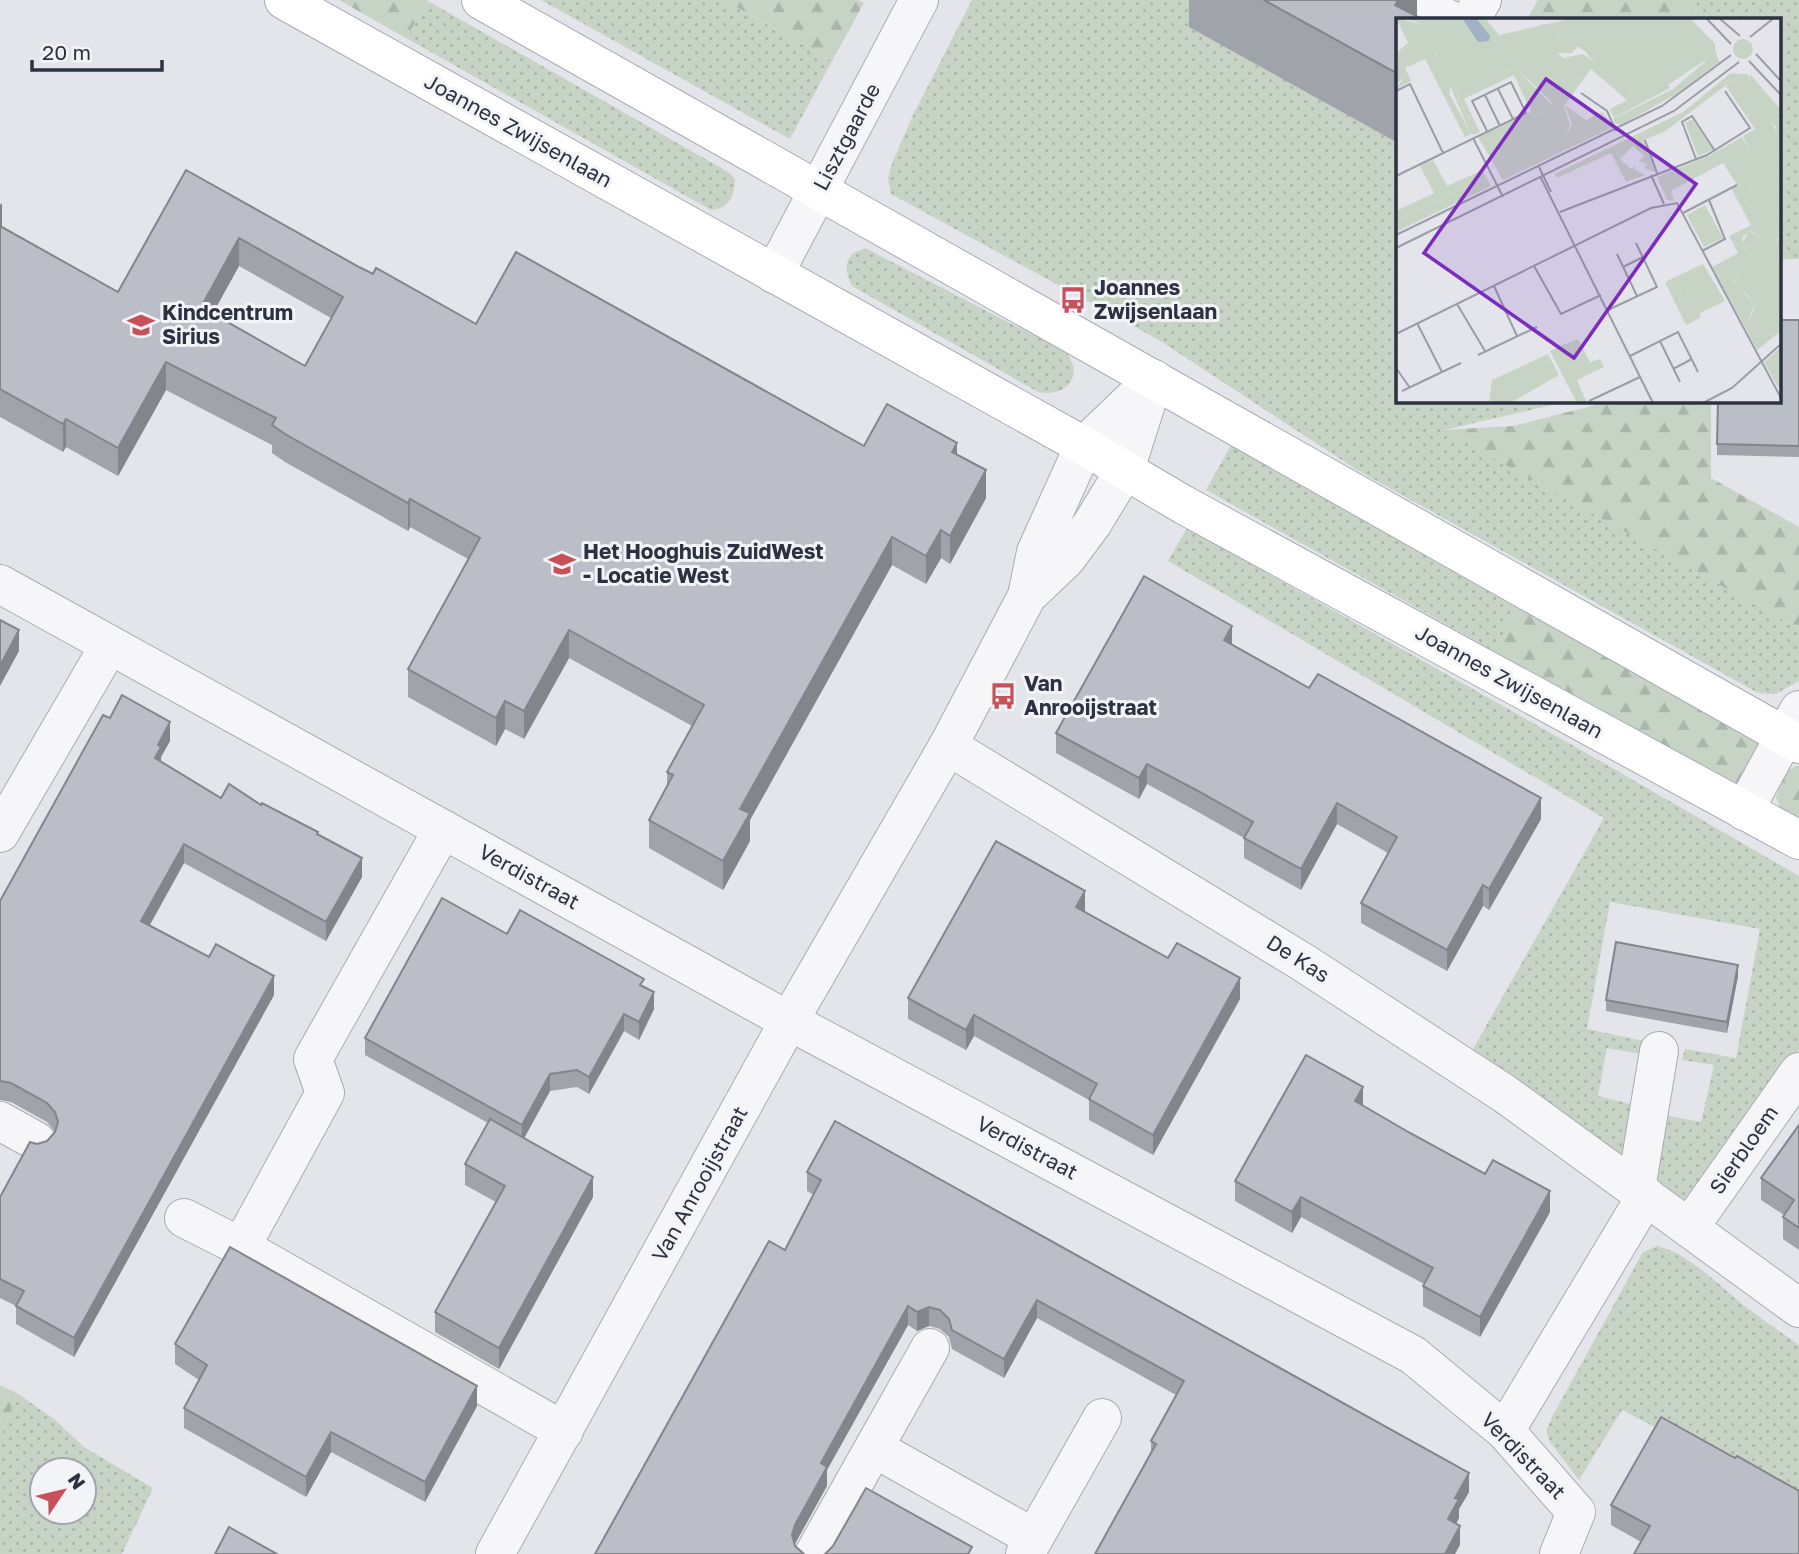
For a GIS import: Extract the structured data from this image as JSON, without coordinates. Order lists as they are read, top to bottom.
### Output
{
  "streets": {
    "street": [
      "Joannes Zwijsenlaan",
      "Lisztgaarde",
      "Verdistraat",
      "De Kas",
      "Sierbloem",
      "Van Anrooijstraat"
    ]
  },
  "crossings": [
    ["Joannes Zwijsenlaan", "Lisztgaarde"],
    ["Joannes Zwijsenlaan", "Van Anrooijstraat"],
    ["Verdistraat", "Van Anrooijstraat"],
    ["De Kas", "Sierbloem"],
    ["De Kas", "Van Anrooijstraat"]
  ],
  "places": {
    "bus stop": ["Joannes Zwijsenlaan", "Van Anrooijstraat"],
    "school or university": ["Kindcentrum Sirius", "Het Hooghuis ZuidWest - Locatie West"]
  },
  "scale_bar": "20 m",
  "north": "top right"
}
